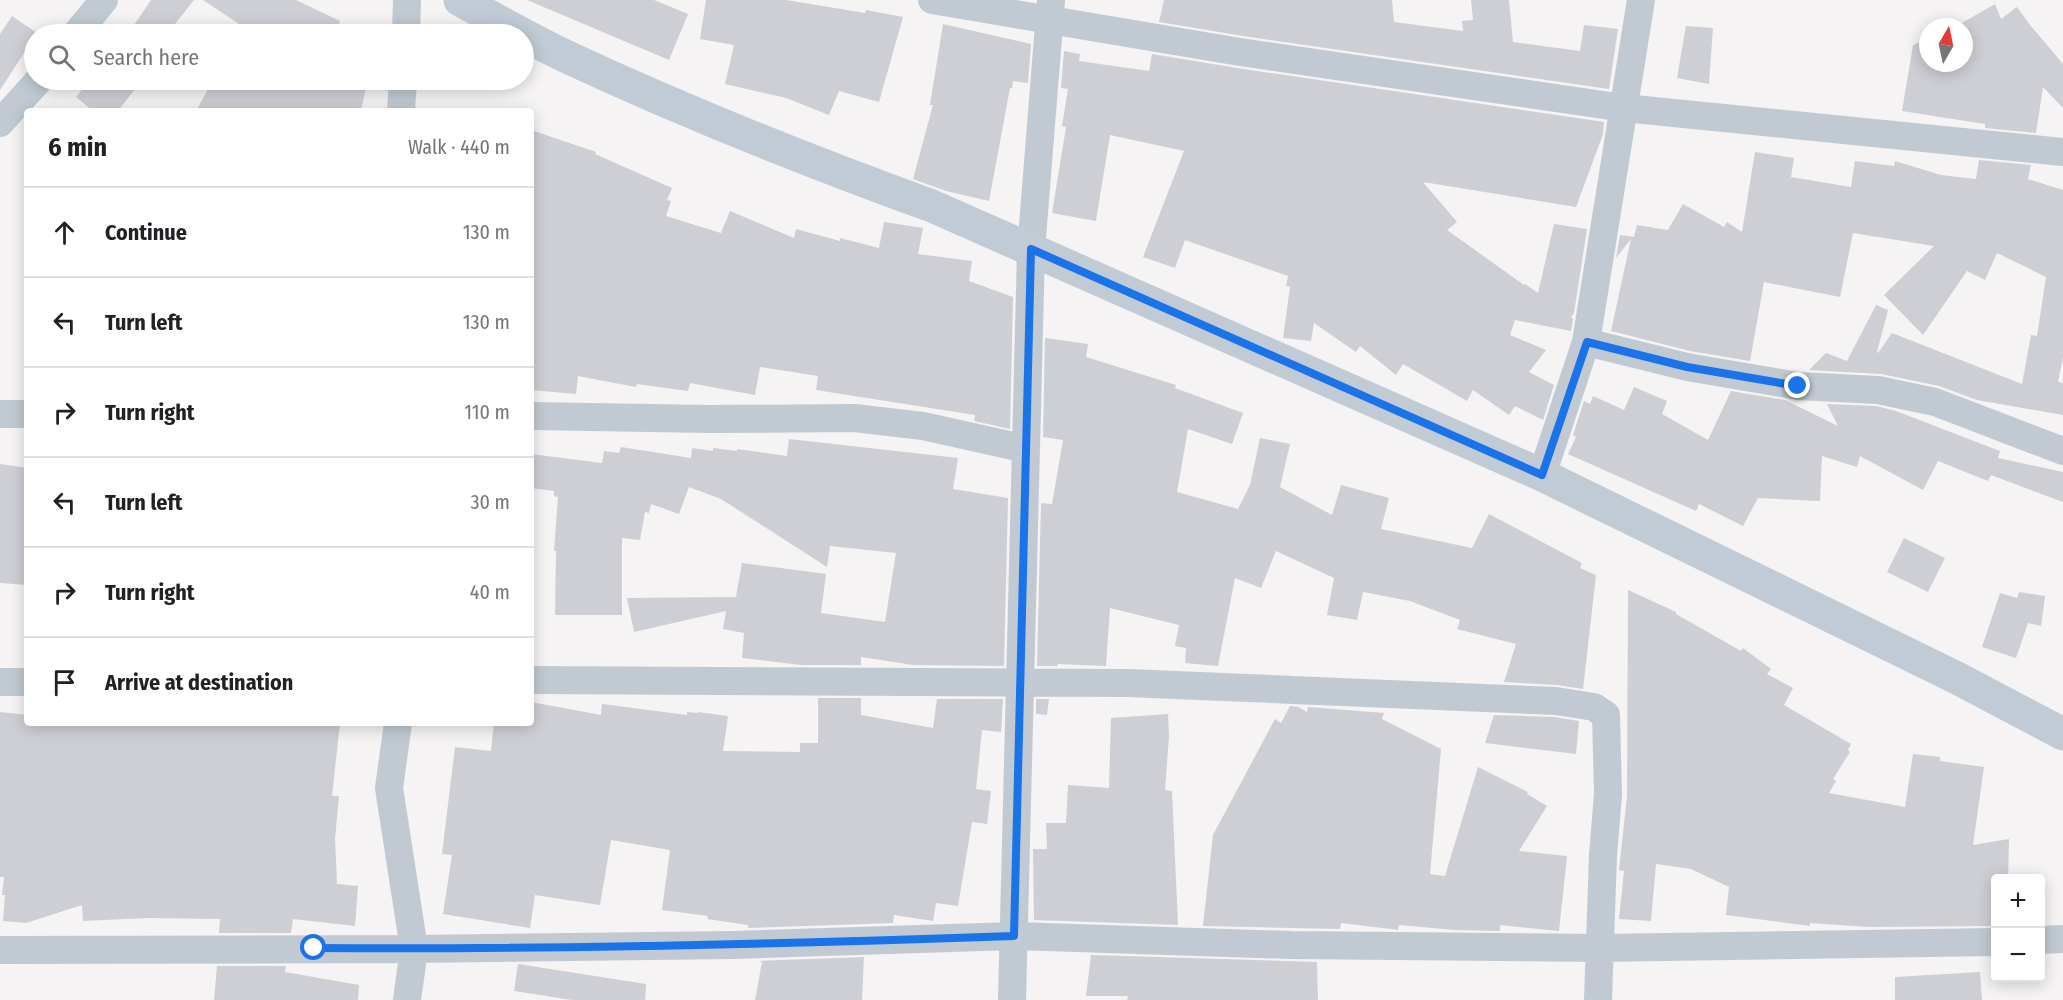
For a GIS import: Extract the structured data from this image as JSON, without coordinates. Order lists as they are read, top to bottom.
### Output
{
  "north": "top",
  "page": {
    "search": "Search here",
    "heading": ["6 min", "Walk · 440 m"],
    "list": [
      ["Continue", "130 m"],
      ["Turn left", "130 m"],
      ["Turn right", "110 m"],
      ["Turn left", "30 m"],
      ["Turn right", "40 m"],
      "Arrive at destination"
    ],
    "map_buttons": ["+", "−"]
  }
}
